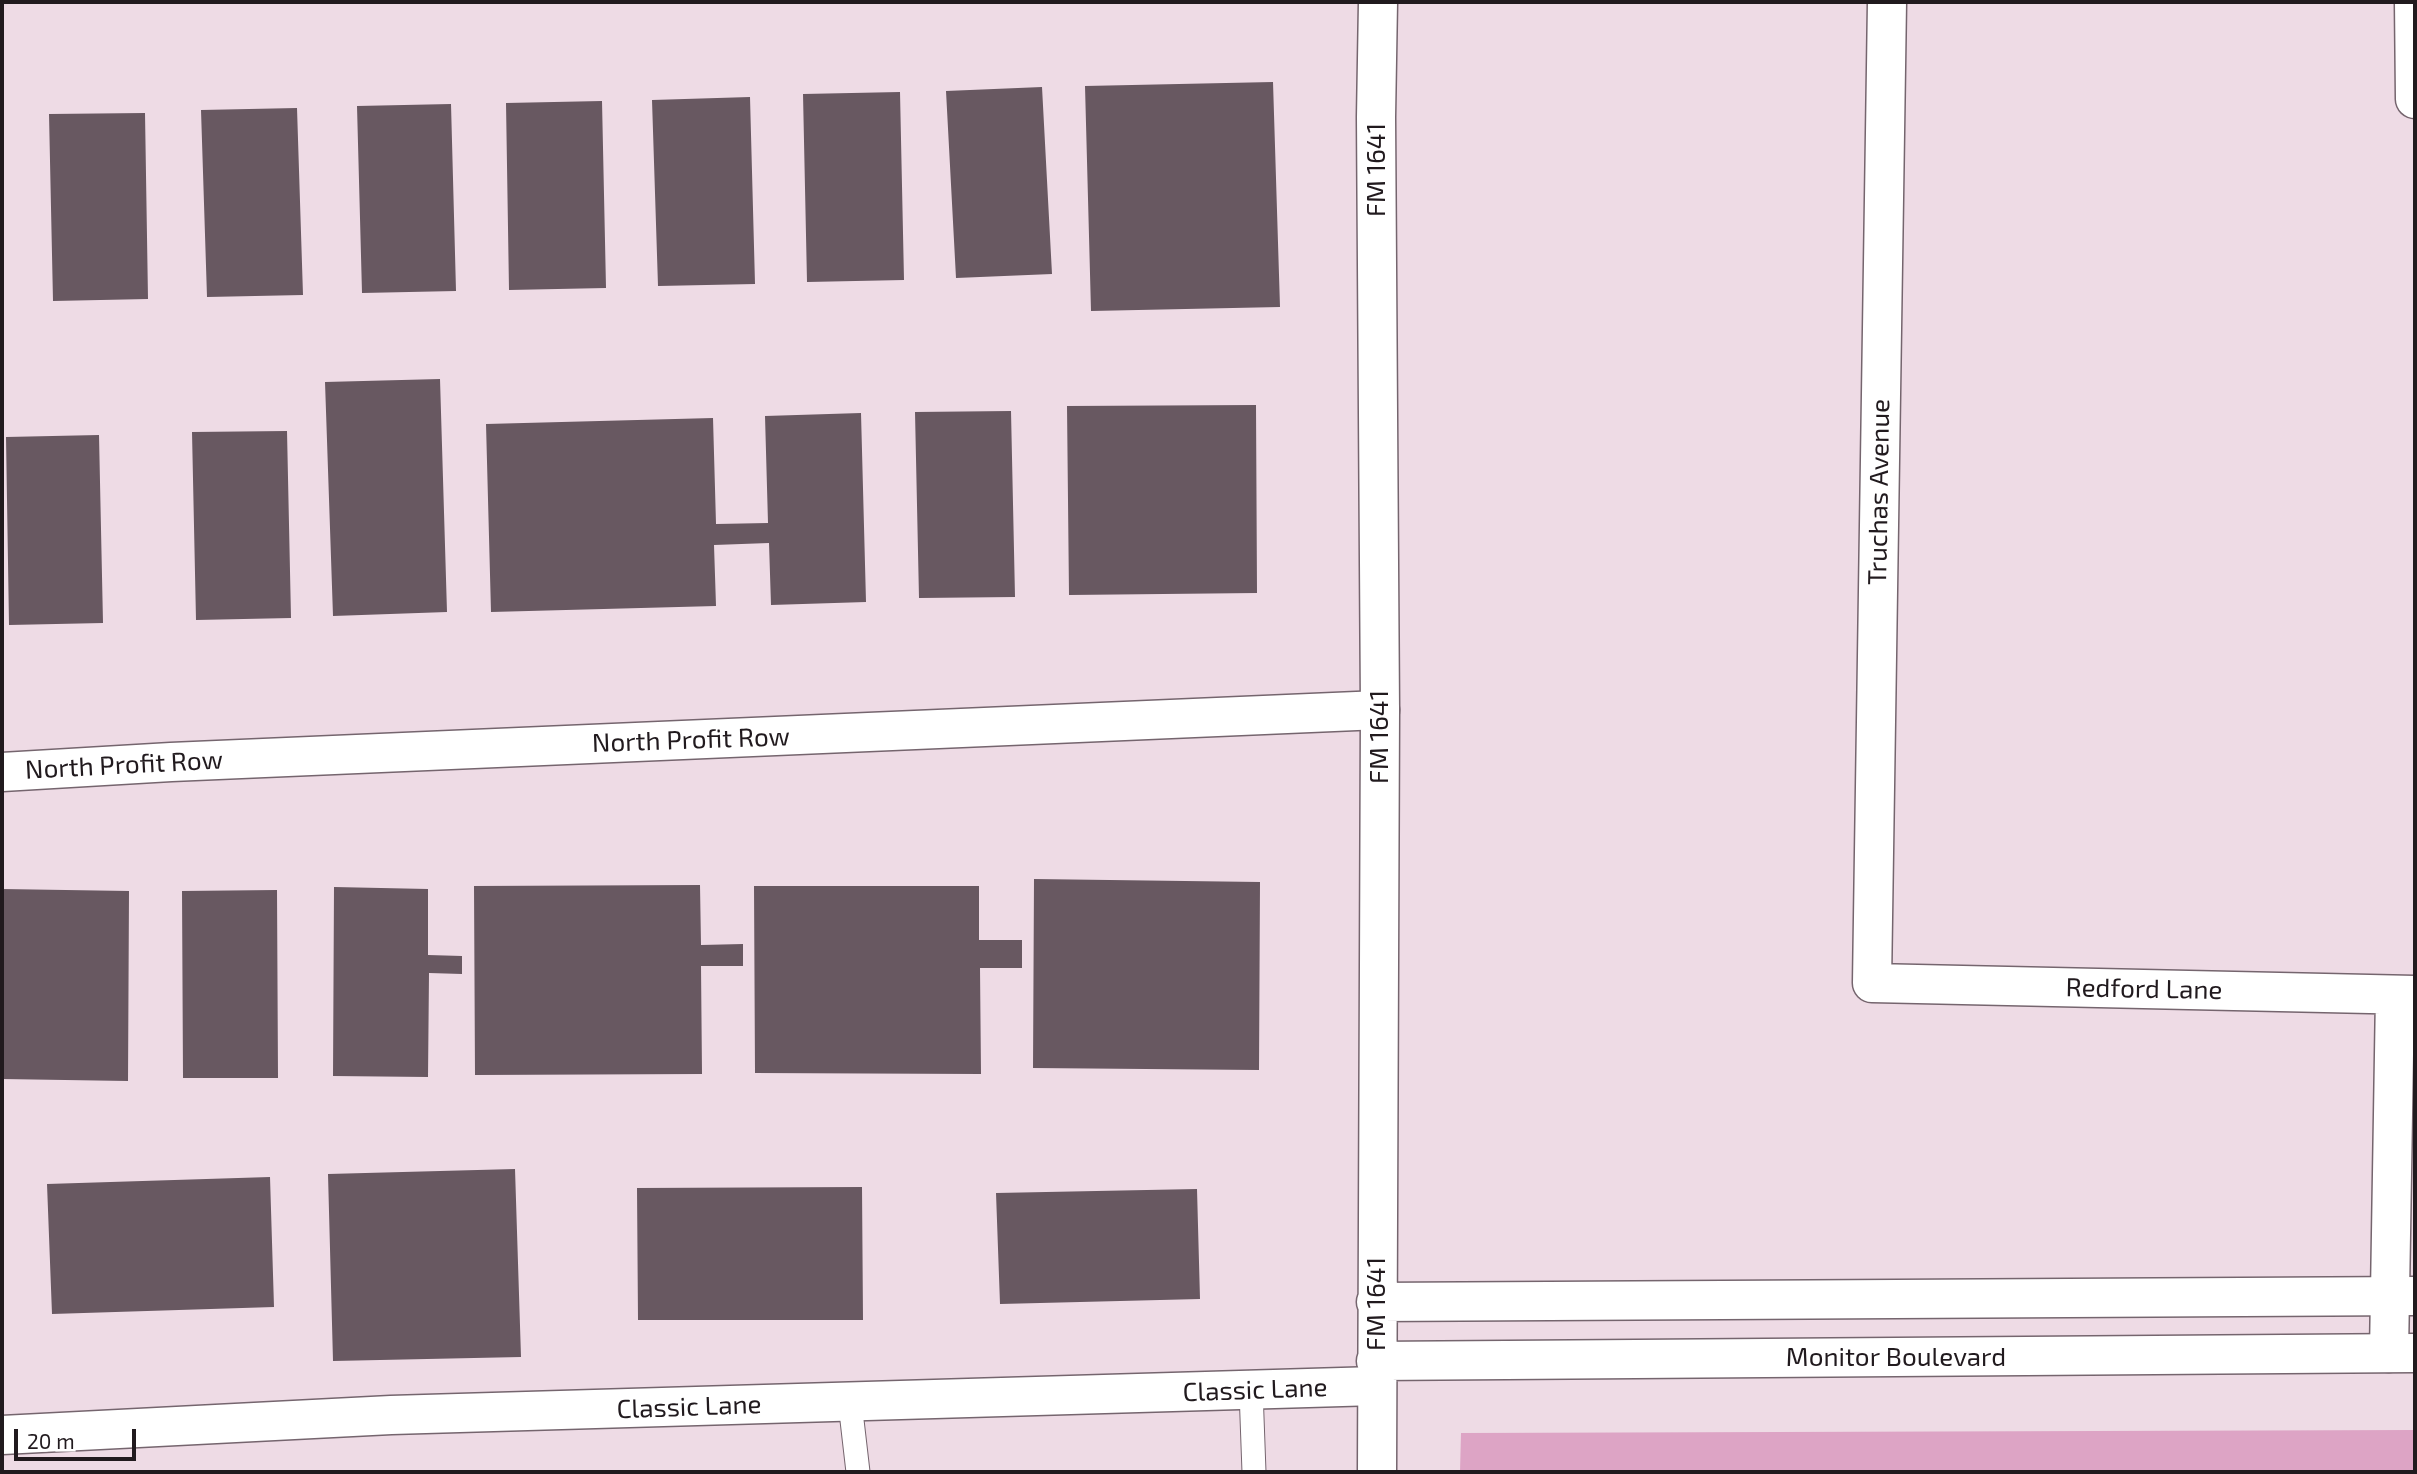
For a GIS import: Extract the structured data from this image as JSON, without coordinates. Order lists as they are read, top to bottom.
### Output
{
  "streets": {
    "street": [
      "FM 1641",
      "Truchas Avenue",
      "North Profit Row",
      "Redford Lane",
      "Monitor Boulevard",
      "Classic Lane"
    ]
  },
  "crossings": [
    ["FM 1641", "North Profit Row"],
    ["FM 1641", "Monitor Boulevard"],
    ["FM 1641", "Classic Lane"],
    ["Truchas Avenue", "Redford Lane"],
    ["Monitor Boulevard", "Classic Lane"]
  ],
  "scale_bar": "20 m"
}
